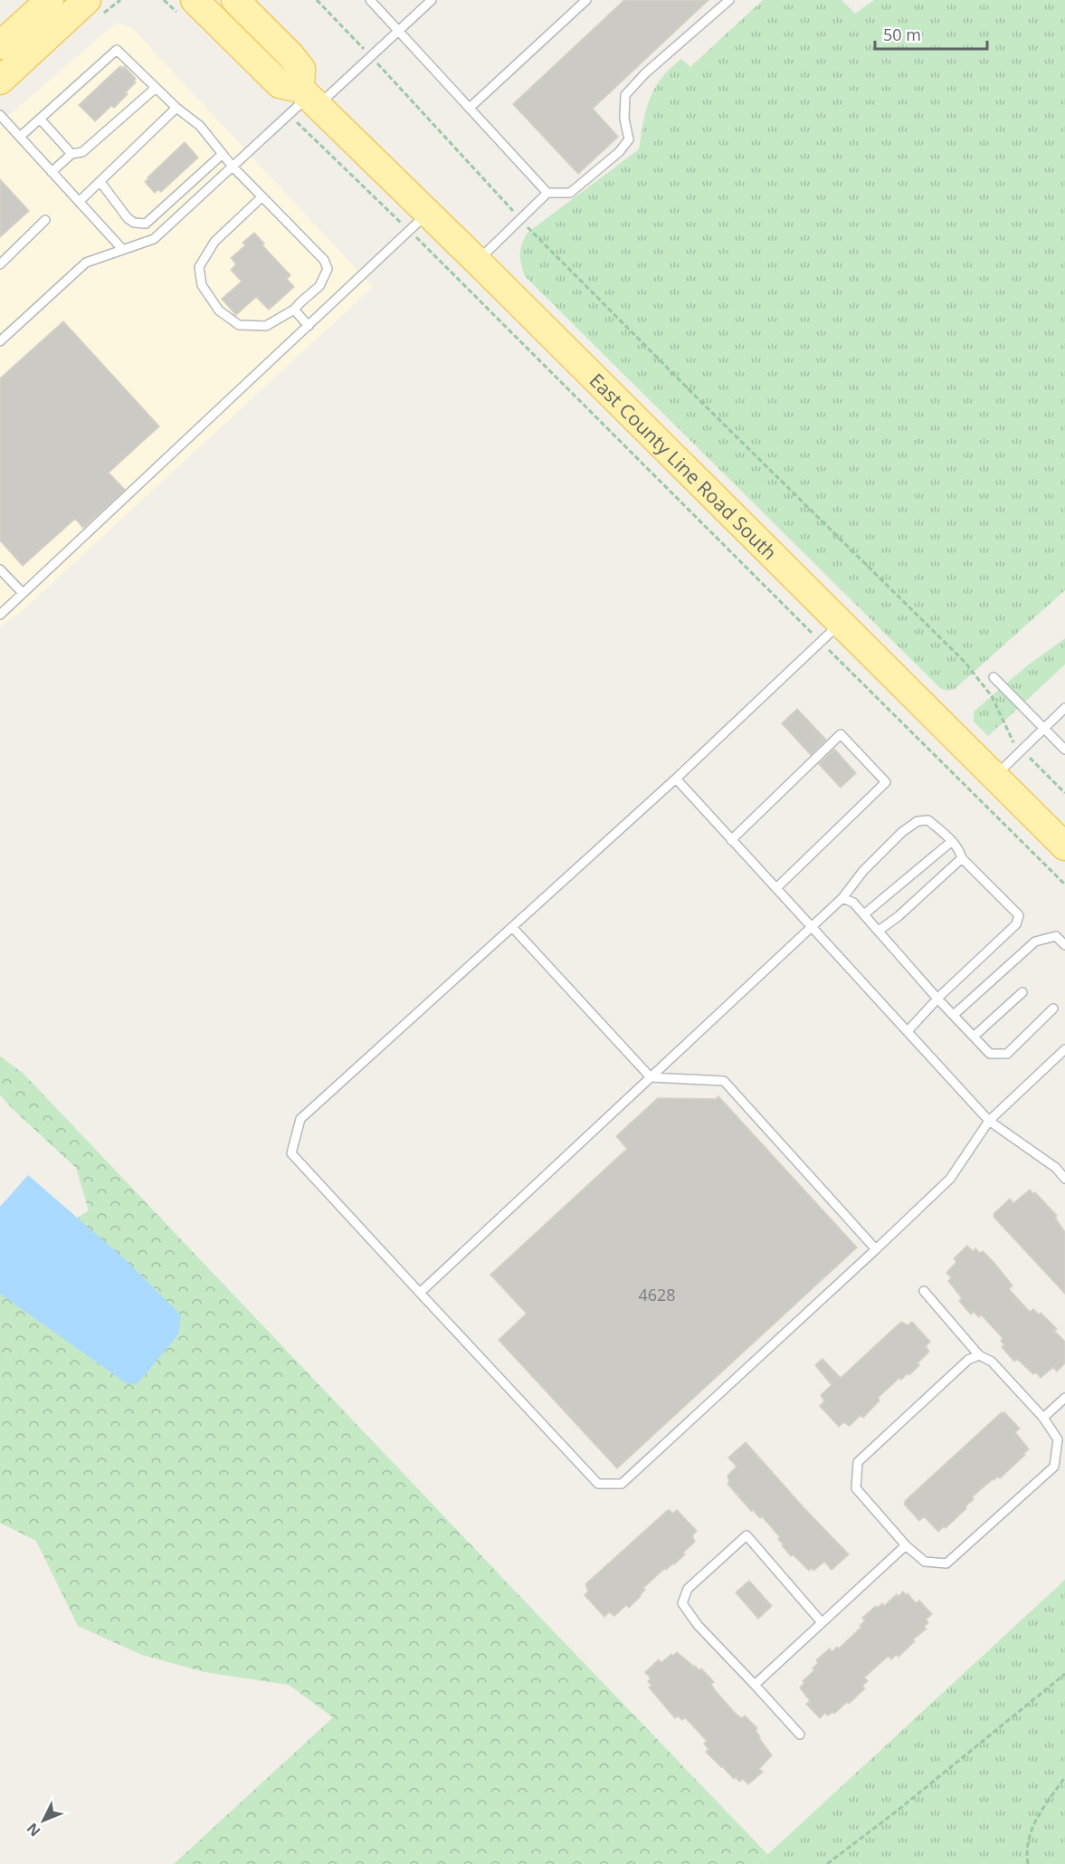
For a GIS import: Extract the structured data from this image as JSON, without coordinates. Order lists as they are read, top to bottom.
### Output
{
  "streets": {
    "main road": ["East County Line Road South"]
  },
  "house_numbers": ["4628"],
  "scale_bar": "50 m",
  "north": "bottom left"
}
